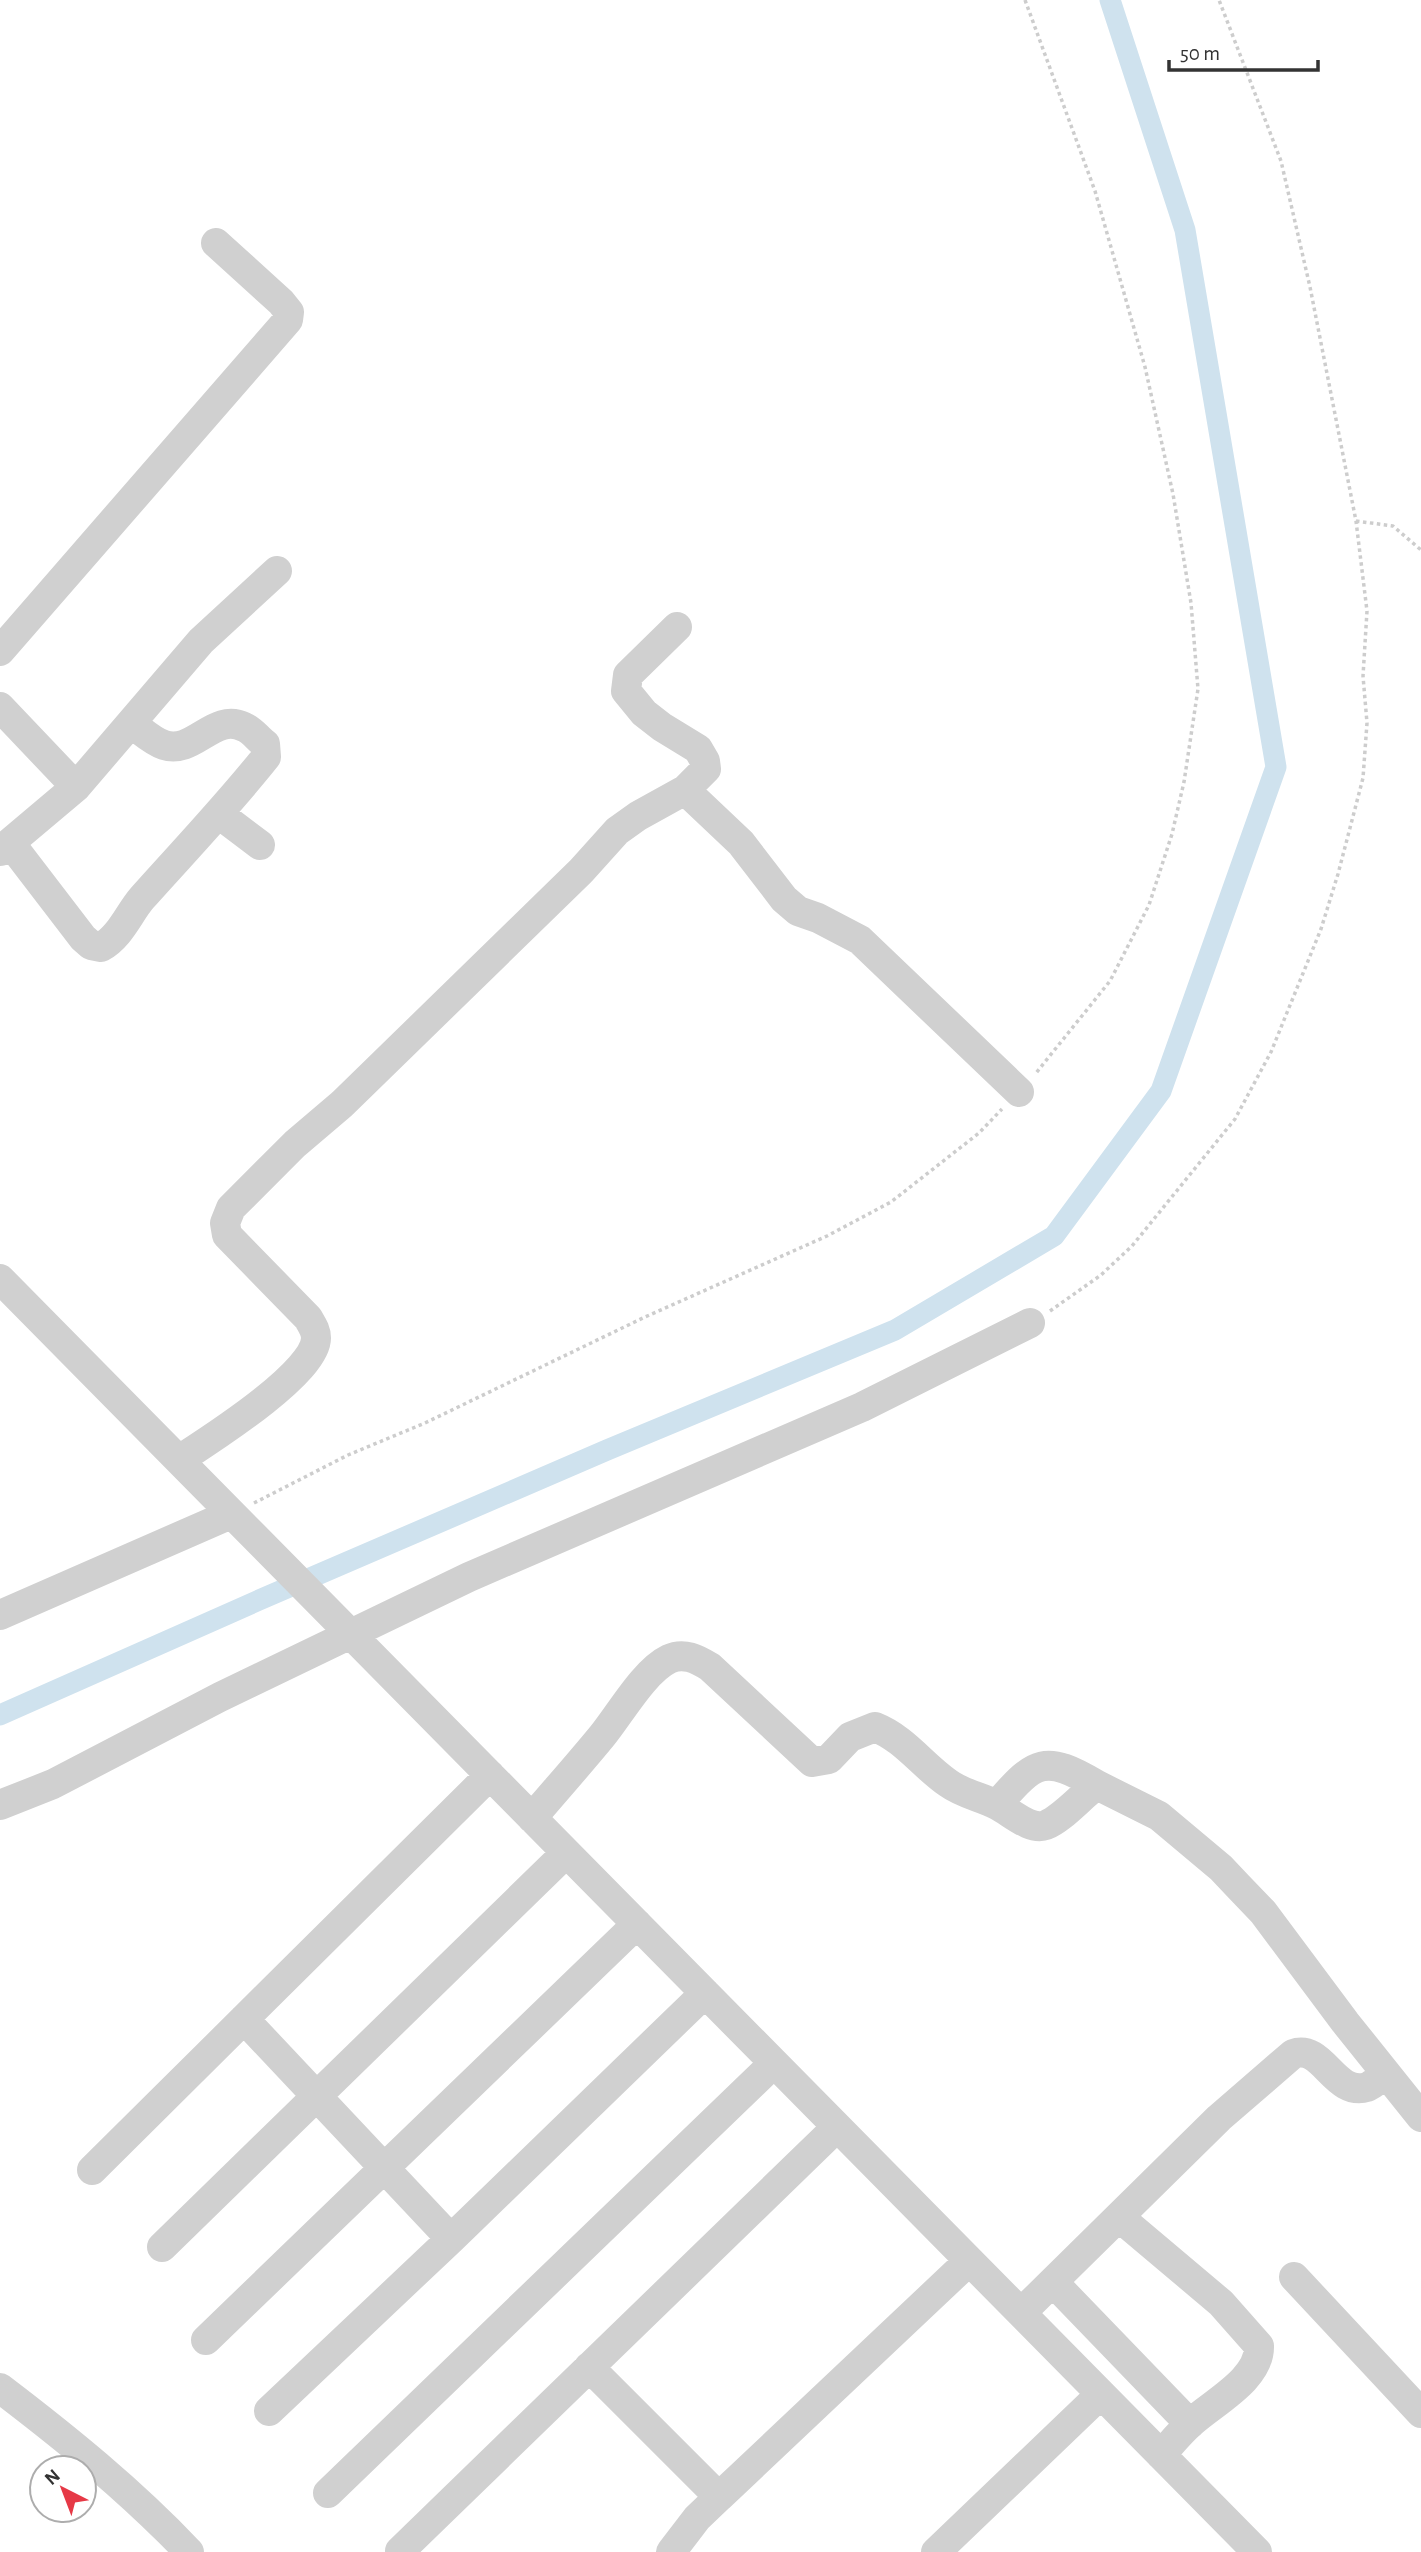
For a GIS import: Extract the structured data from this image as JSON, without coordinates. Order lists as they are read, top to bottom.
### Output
{
  "scale_bar": "50 m",
  "north": "top left"
}
